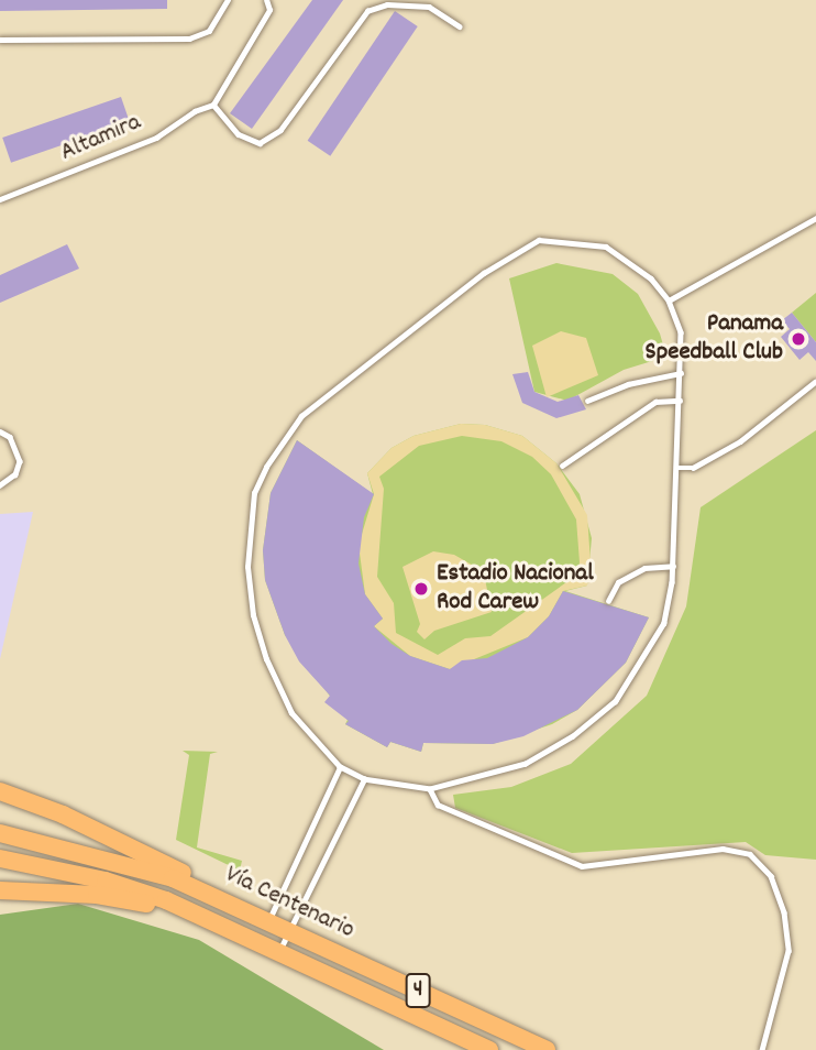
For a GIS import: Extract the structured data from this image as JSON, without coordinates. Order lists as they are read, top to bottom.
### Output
{
  "streets": {
    "highway": ["Vía Centenario", "4"],
    "lane": ["Altamira"]
  },
  "places": ["Panama Speedball Club", "Estadio Nacional Rod Carew"]
}
